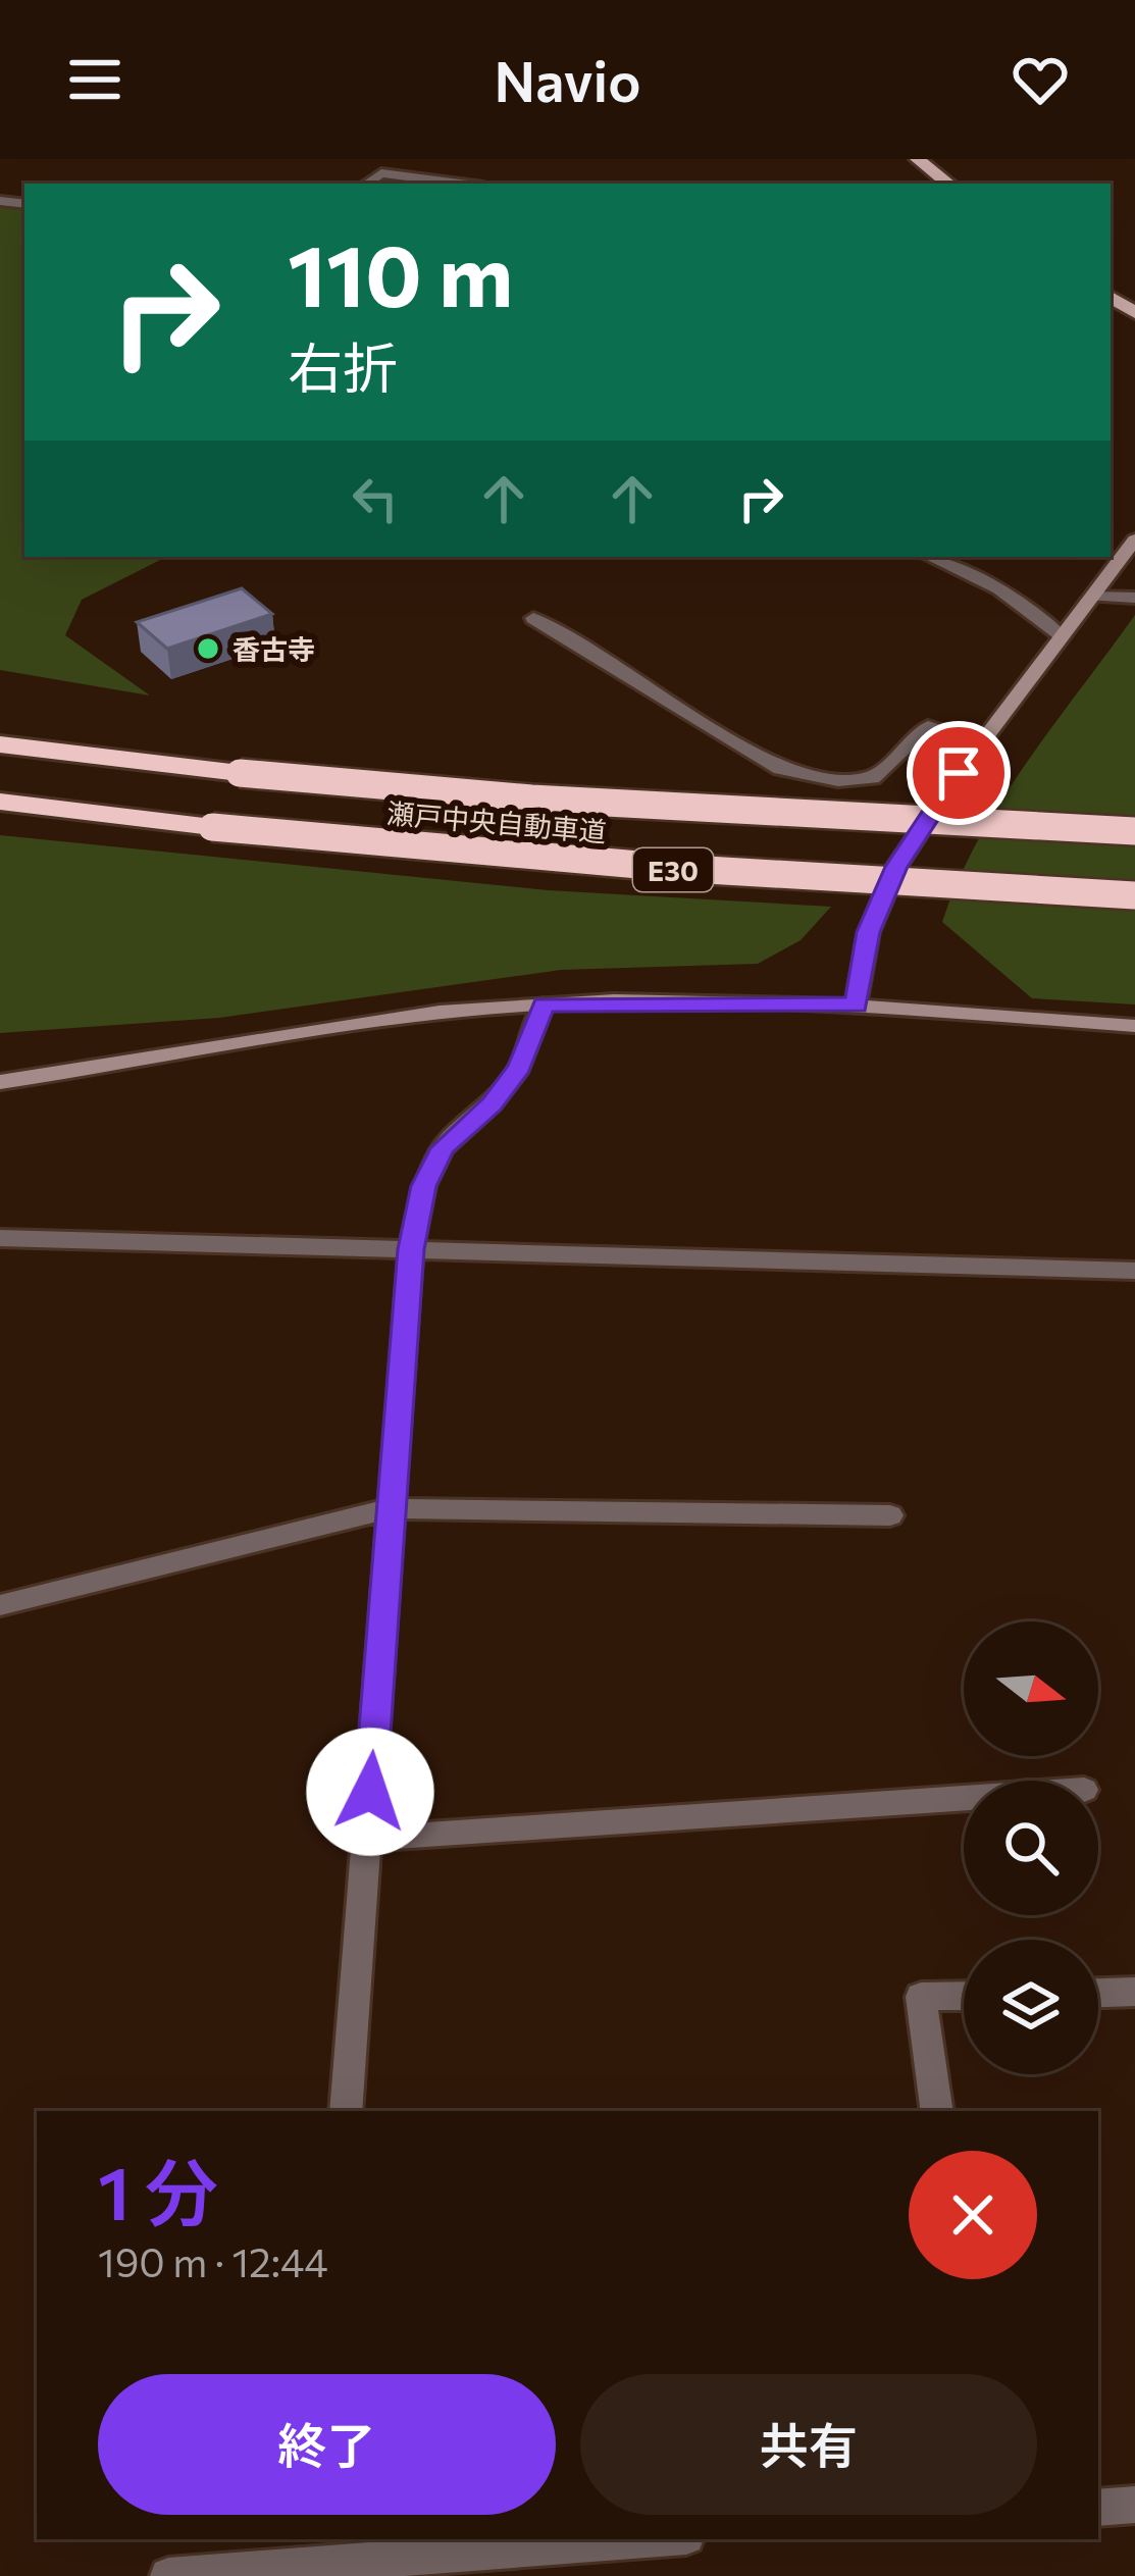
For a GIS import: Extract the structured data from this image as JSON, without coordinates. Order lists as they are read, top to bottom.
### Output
{
  "streets": {
    "highway": ["瀬戸中央自動車道", "E30"]
  },
  "places": ["香古寺"],
  "north": "right",
  "page": {
    "header": "Navio",
    "turn": ["110 m", "右折"],
    "heading": ["1 分", "190 m · 12:44"],
    "buttons": ["終了", "共有"]
  }
}
